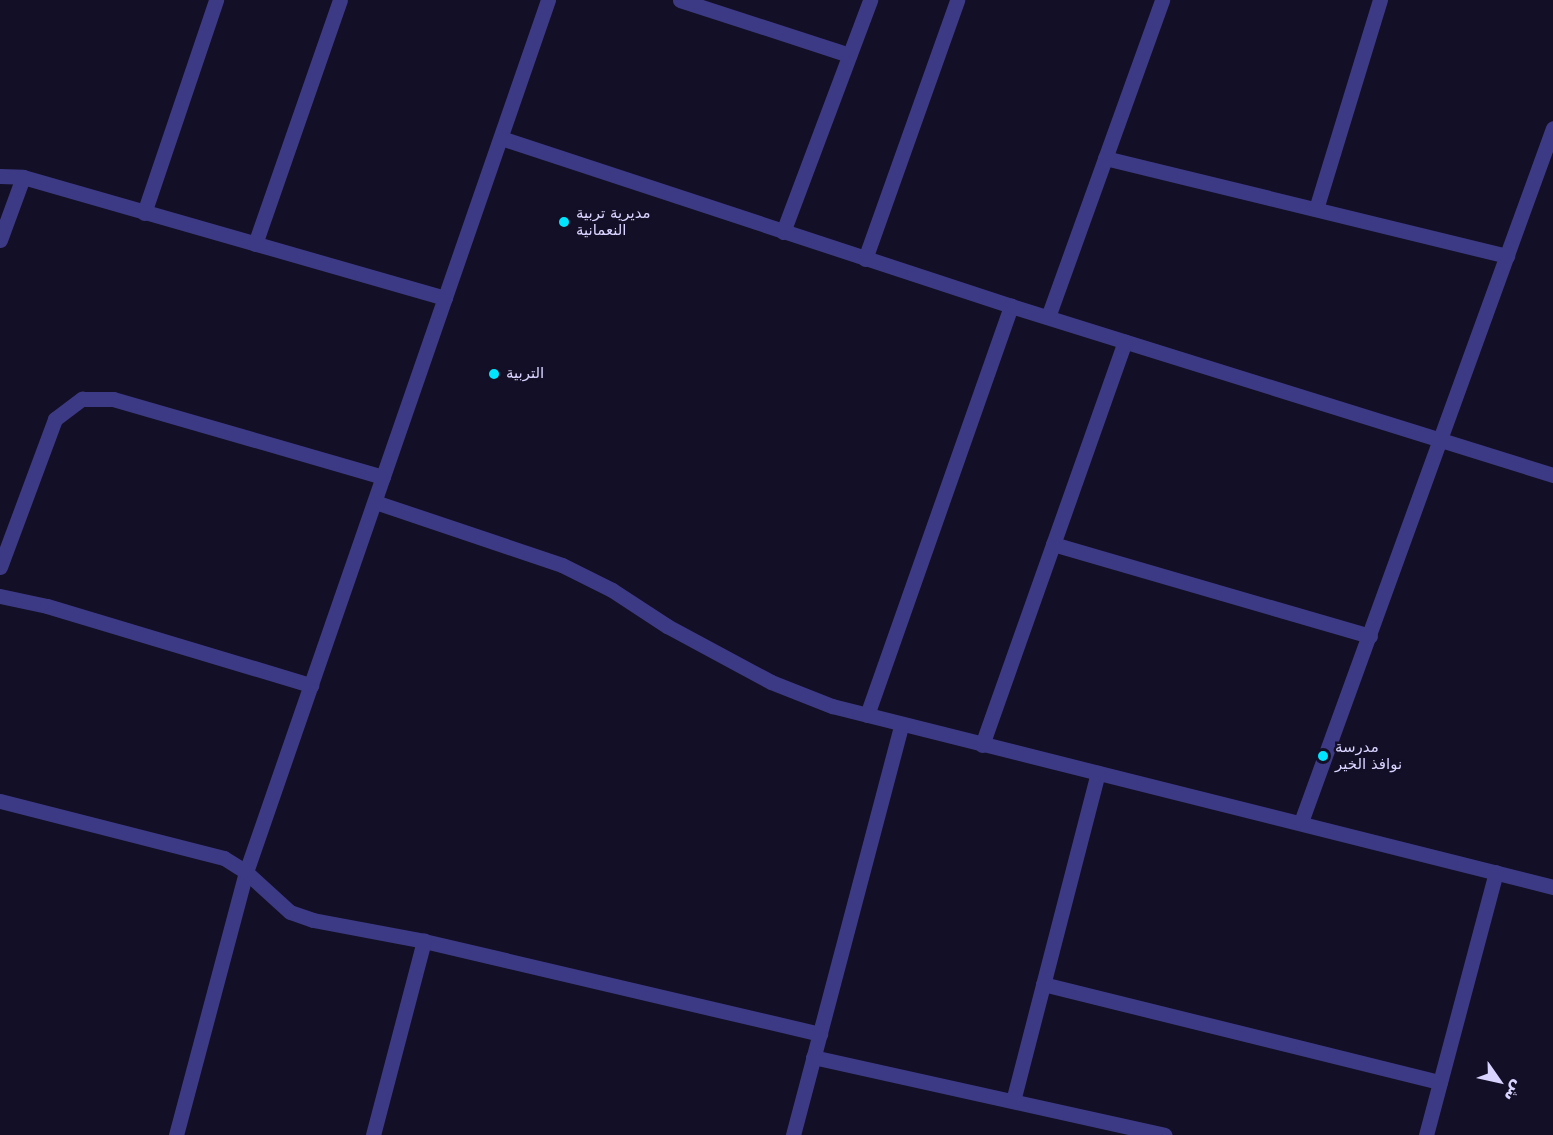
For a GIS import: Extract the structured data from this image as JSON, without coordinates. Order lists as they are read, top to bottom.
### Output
{
  "places": ["مديرية تربية النعمانية", "التربية", "مدرسة نوافذ الخير"],
  "north": "bottom right"
}
